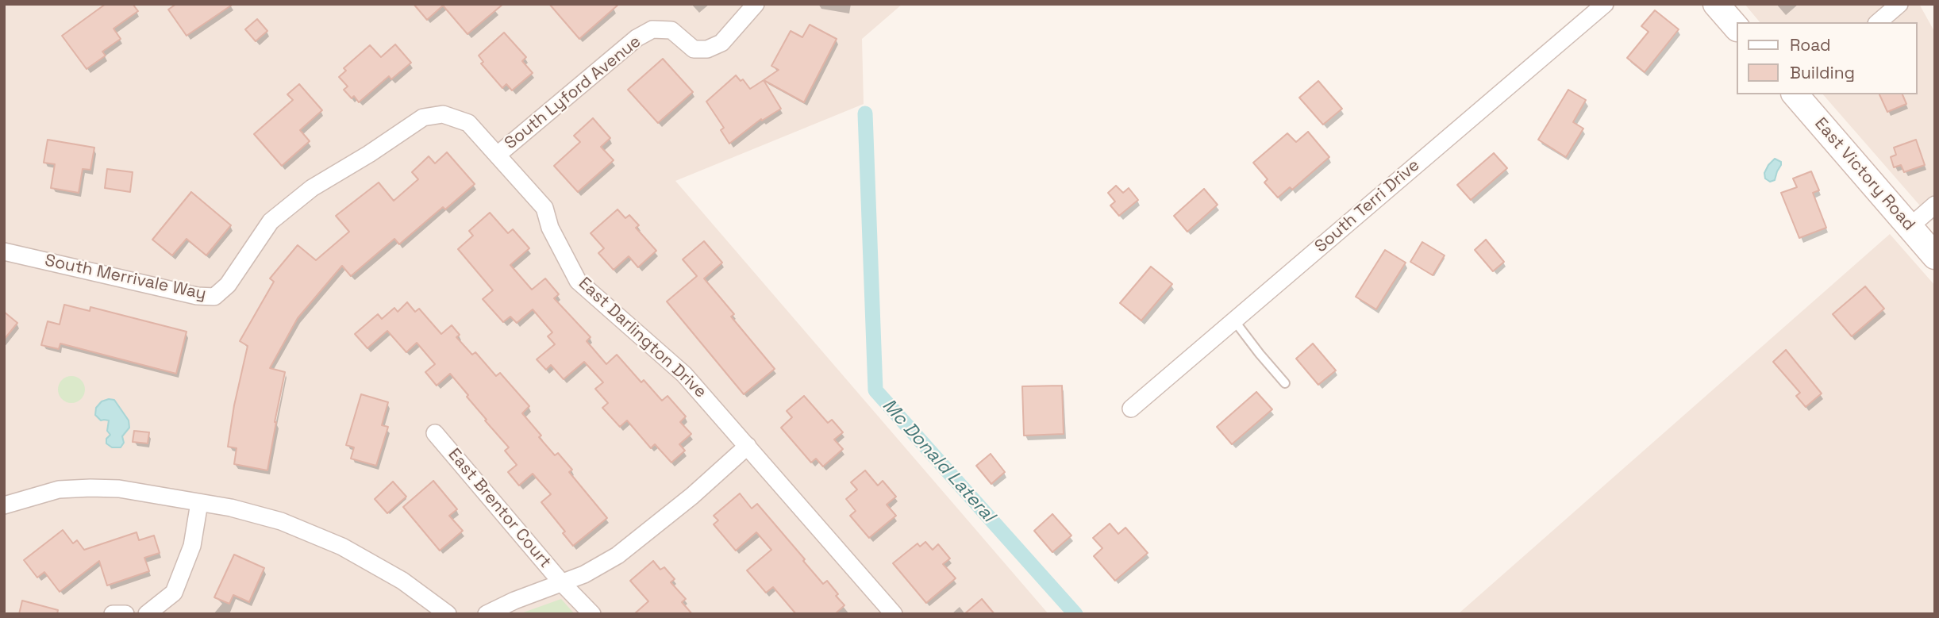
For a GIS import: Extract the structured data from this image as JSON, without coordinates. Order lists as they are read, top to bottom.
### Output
{
  "streets": {
    "main road": ["East Victory Road"],
    "street": [
      "South Lyford Avenue",
      "South Terri Drive",
      "South Merrivale Way",
      "East Darlington Drive",
      "East Brentor Court"
    ]
  },
  "crossings": [
    ["South Lyford Avenue", "East Darlington Drive"],
    ["South Merrivale Way", "East Darlington Drive"]
  ],
  "water": ["Mc Donald Lateral"],
  "legend": ["Road", "Building"]
}
